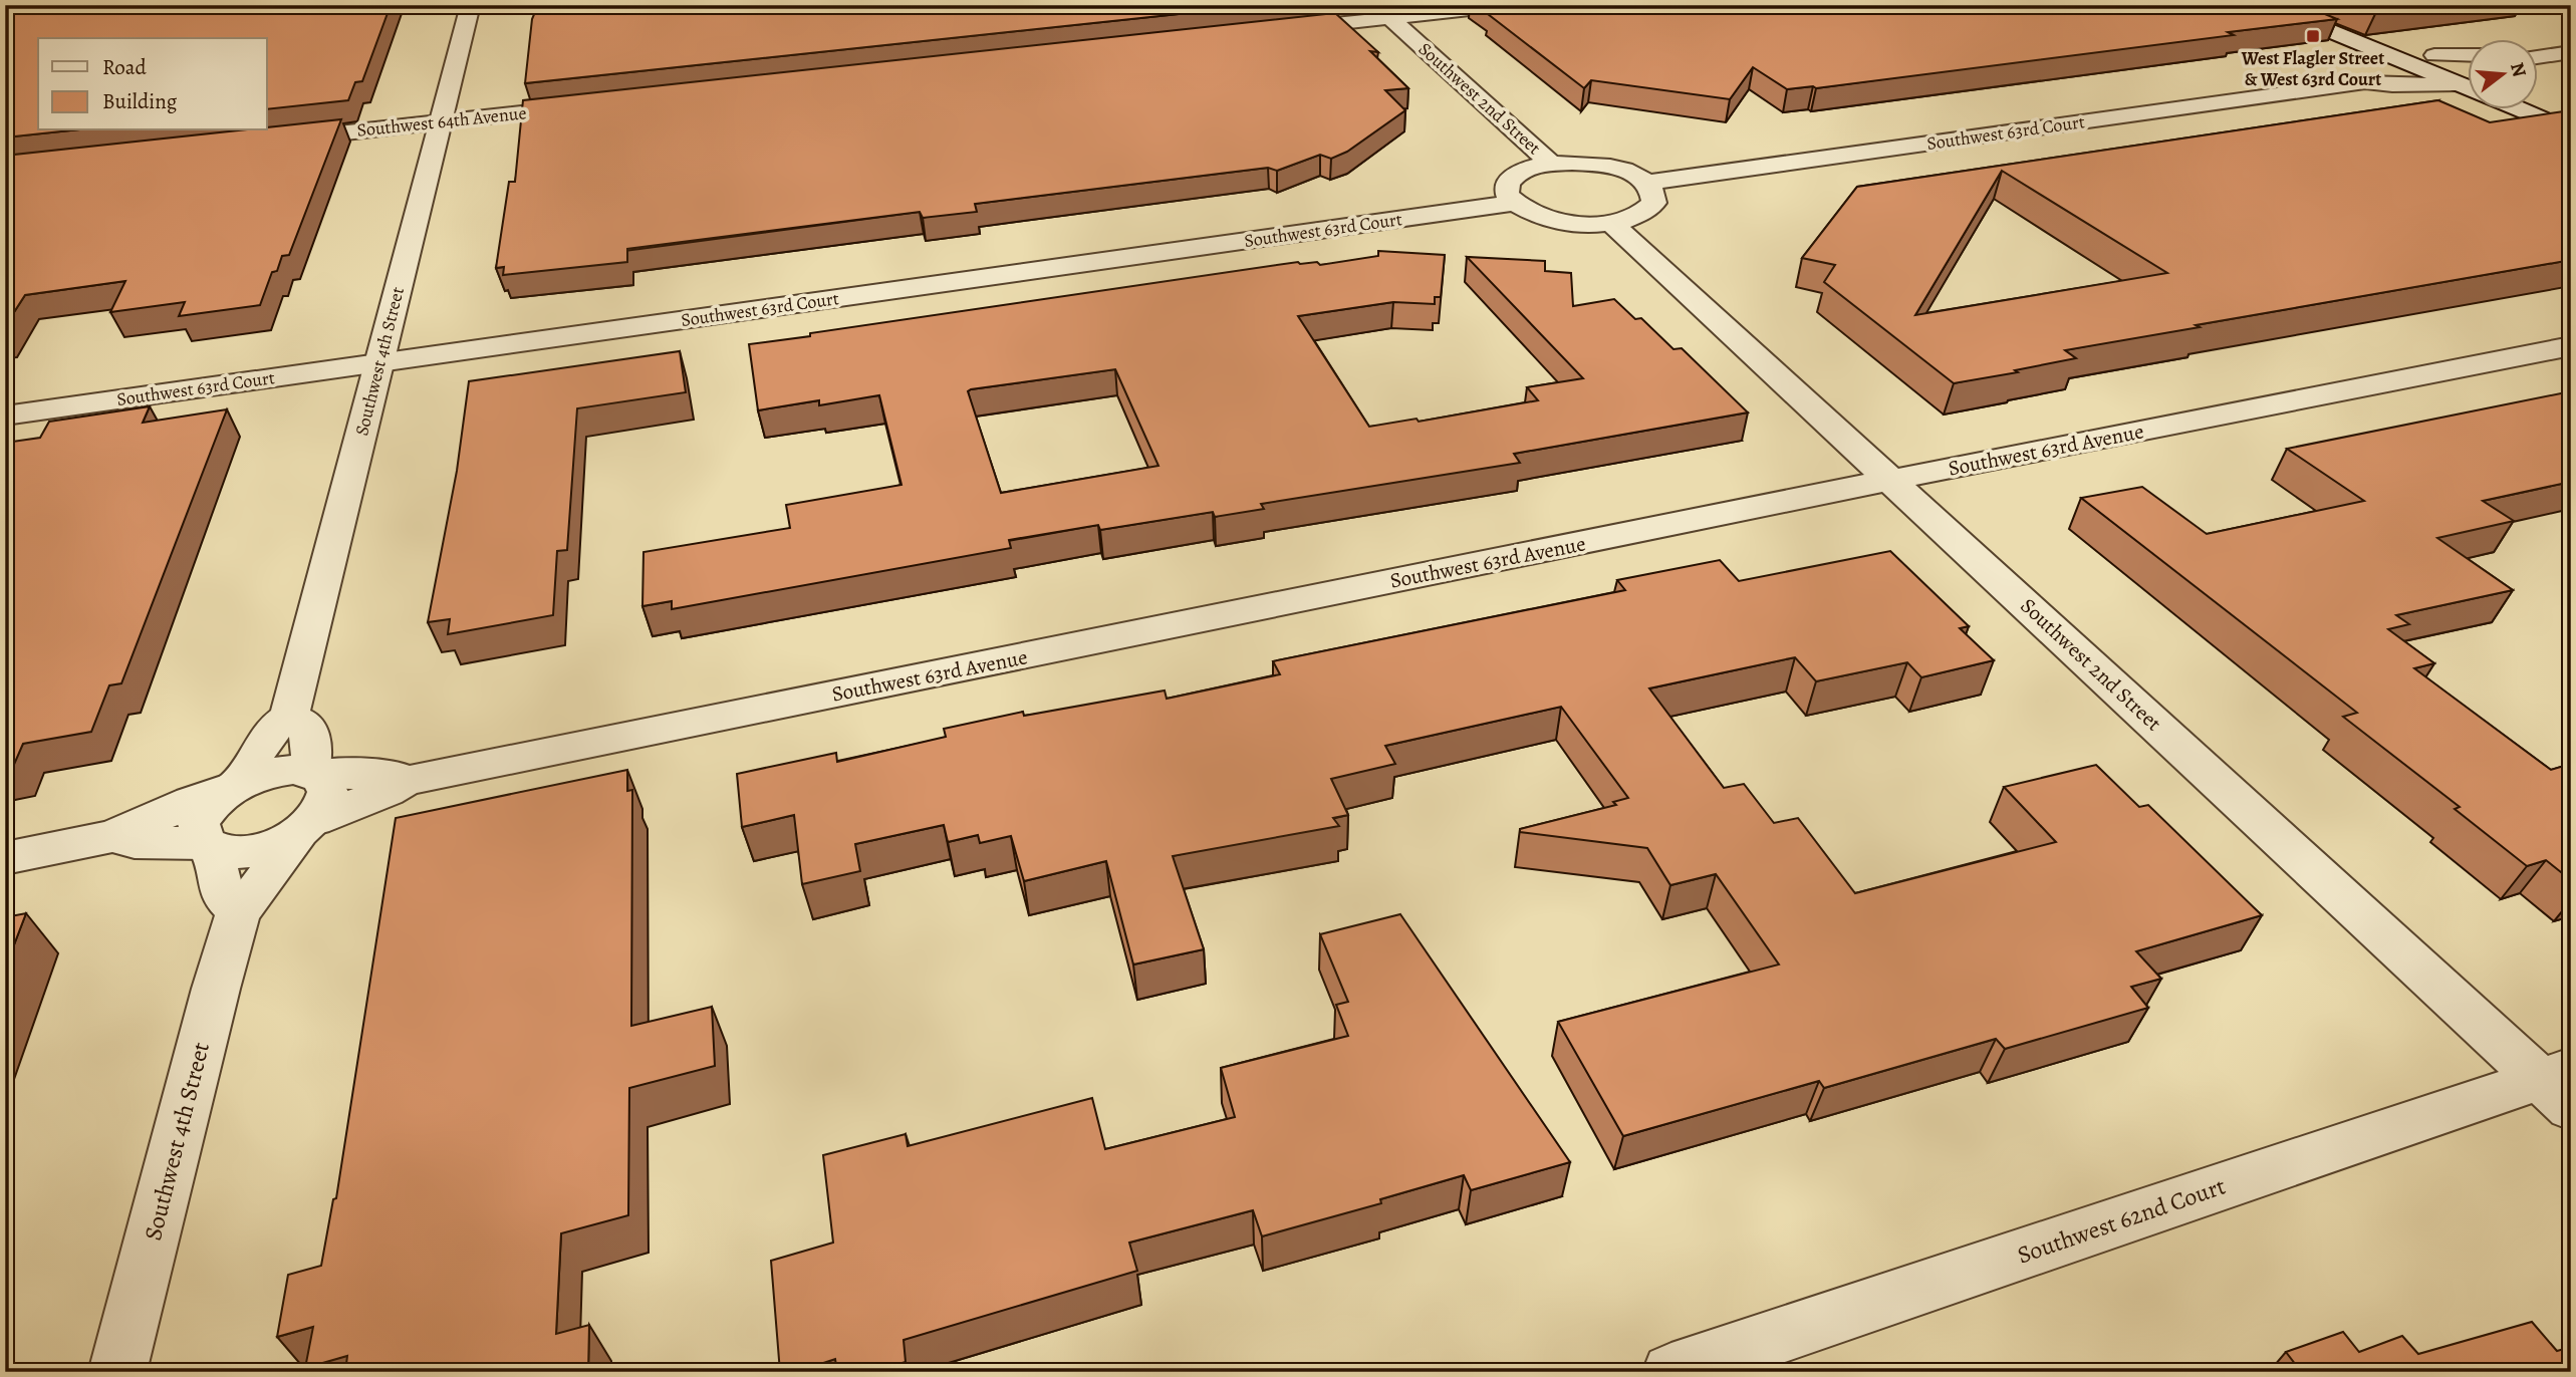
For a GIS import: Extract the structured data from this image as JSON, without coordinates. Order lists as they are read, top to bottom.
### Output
{
  "streets": {
    "street": [
      "Southwest 2nd Street",
      "Southwest 64th Avenue",
      "Southwest 63rd Court",
      "Southwest 4th Street",
      "Southwest 63rd Avenue",
      "Southwest 62nd Court"
    ]
  },
  "crossings": [
    ["Southwest 2nd Street", "Southwest 63rd Avenue"],
    ["Southwest 2nd Street", "Southwest 62nd Court"],
    ["Southwest 64th Avenue", "Southwest 4th Street"],
    ["Southwest 63rd Court", "Southwest 4th Street"],
    ["Southwest 4th Street", "Southwest 63rd Avenue"]
  ],
  "places": {
    "transit": ["West Flagler Street & West 63rd Court"]
  },
  "legend": ["Road", "Building"],
  "north": "right"
}
